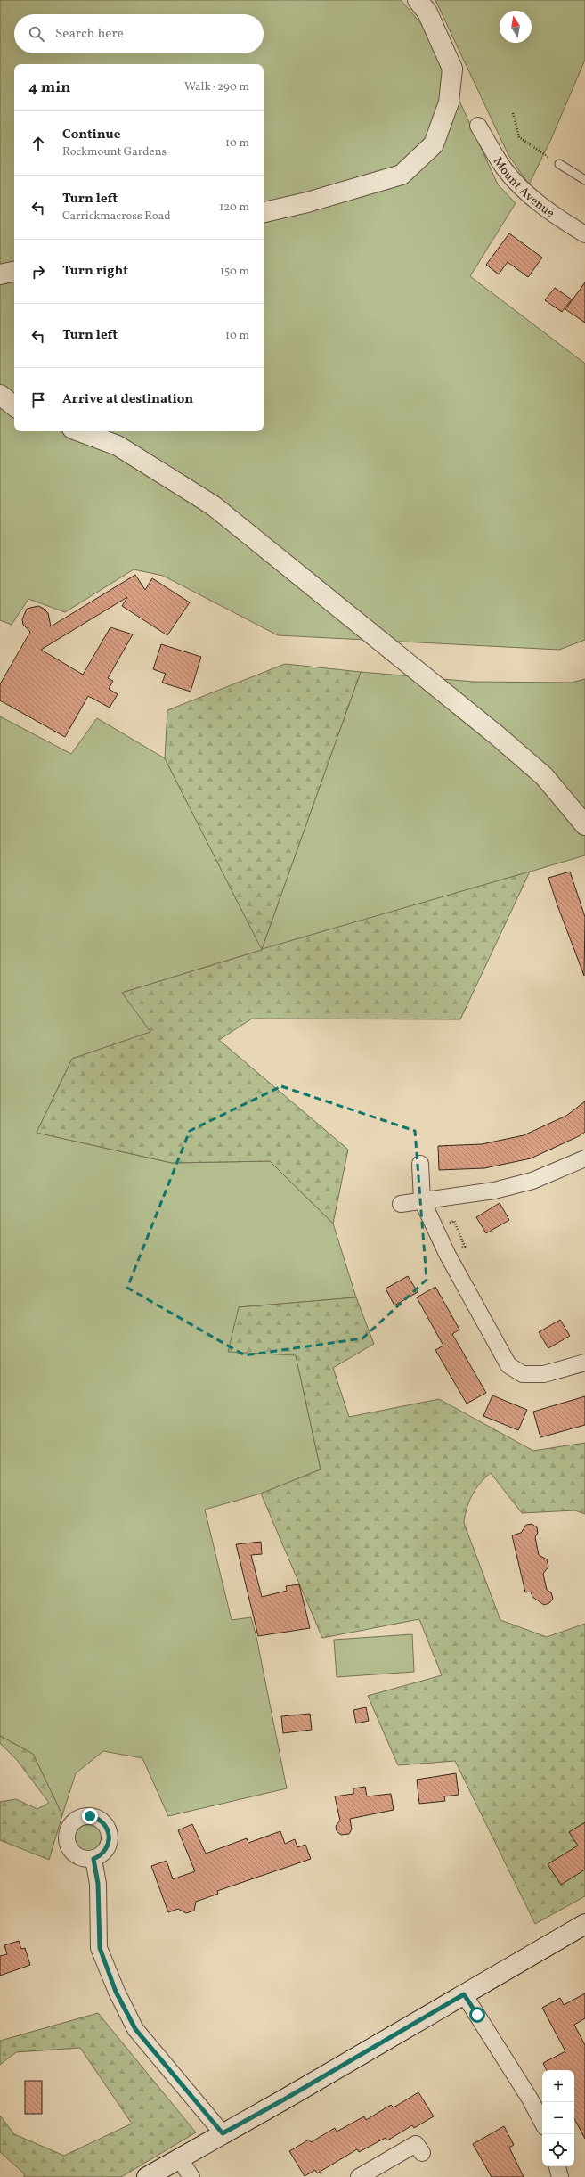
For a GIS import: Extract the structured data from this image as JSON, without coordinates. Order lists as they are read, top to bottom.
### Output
{
  "streets": {
    "street": ["Mount Avenue"]
  },
  "north": "top",
  "page": {
    "search": "Search here",
    "heading": ["4 min", "Walk · 290 m"],
    "list": [
      ["Continue", "Rockmount Gardens", "10 m"],
      ["Turn left", "Carrickmacross Road", "120 m"],
      ["Turn right", "150 m"],
      ["Turn left", "10 m"],
      "Arrive at destination"
    ],
    "map_buttons": ["+", "−"]
  }
}
